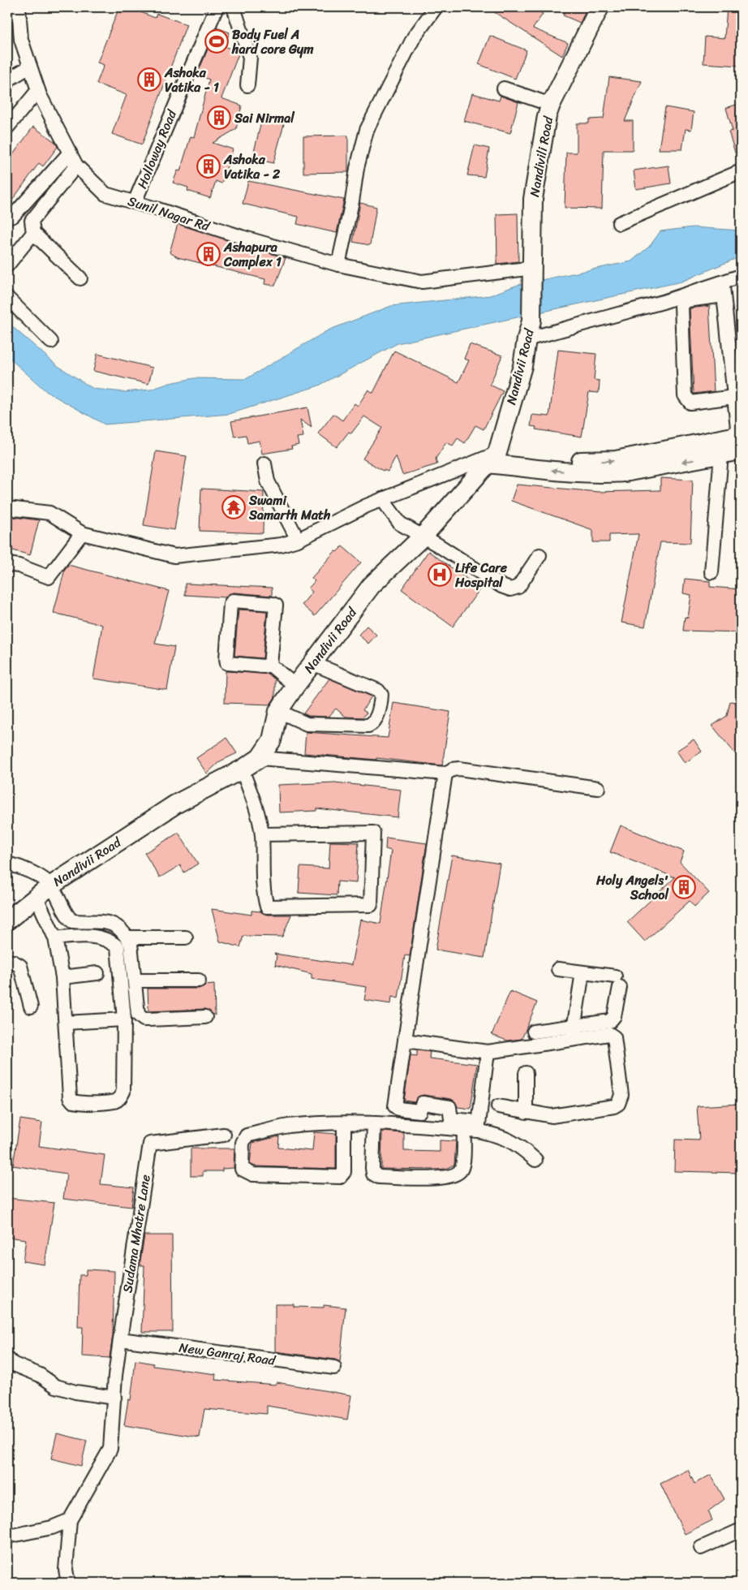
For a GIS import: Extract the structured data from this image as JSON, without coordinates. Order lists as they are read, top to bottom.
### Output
{
  "streets": {
    "street": [
      "Holloway Road",
      "Nandivili Road",
      "Sunil Nagar Rd",
      "Nandivii Road",
      "Sudama Mhatre Lane",
      "New Ganraj Road"
    ]
  },
  "crossings": [
    ["Holloway Road", "Sunil Nagar Rd"],
    ["Nandivili Road", "Sunil Nagar Rd"],
    ["Nandivili Road", "Nandivii Road"],
    ["Sunil Nagar Rd", "Nandivii Road"],
    ["Sudama Mhatre Lane", "New Ganraj Road"]
  ],
  "places": {
    "sports": ["Body Fuel A hard core Gym"],
    "building": [
      "Ashoka Vatika - 1",
      "Sai Nirmal",
      "Ashoka Vatika - 2",
      "Ashapura Complex 1",
      "Holy Angels' School"
    ],
    "temple": ["Swami Samarth Math"],
    "hospital": ["Life Care Hospital"]
  }
}
